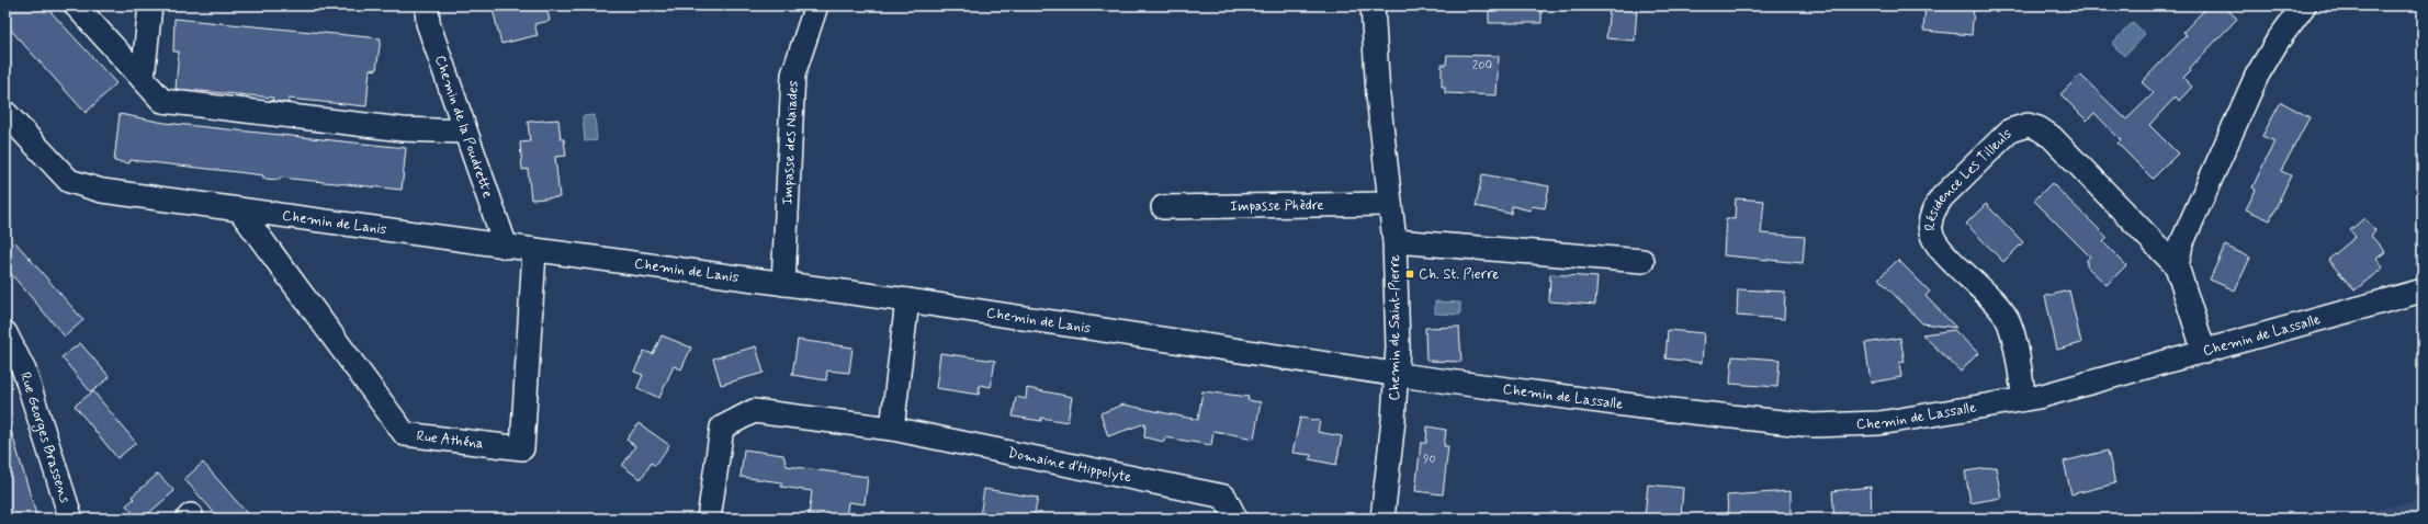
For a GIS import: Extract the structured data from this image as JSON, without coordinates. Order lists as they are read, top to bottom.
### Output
{
  "streets": {
    "street": [
      "Chemin de la Poudrette",
      "Impasse des Naïades",
      "Résidence Les Tilleuls",
      "Impasse Phèdre",
      "Chemin de Lanis",
      "Chemin de Saint-Pierre",
      "Chemin de Lassalle",
      "Rue Georges Brassens",
      "Rue Athéna",
      "Domaine d'Hippolyte"
    ]
  },
  "crossings": [
    ["Chemin de la Poudrette", "Chemin de Lanis"],
    ["Impasse des Naïades", "Chemin de Lanis"],
    ["Résidence Les Tilleuls", "Chemin de Lassalle"],
    ["Impasse Phèdre", "Chemin de Saint-Pierre"],
    ["Chemin de Lanis", "Chemin de Saint-Pierre"],
    ["Chemin de Lanis", "Chemin de Lassalle"],
    ["Chemin de Lanis", "Rue Athéna"],
    ["Chemin de Saint-Pierre", "Chemin de Lassalle"]
  ],
  "places": {
    "transit": ["Ch. St. Pierre"]
  },
  "house_numbers": ["200", "90"]
}
